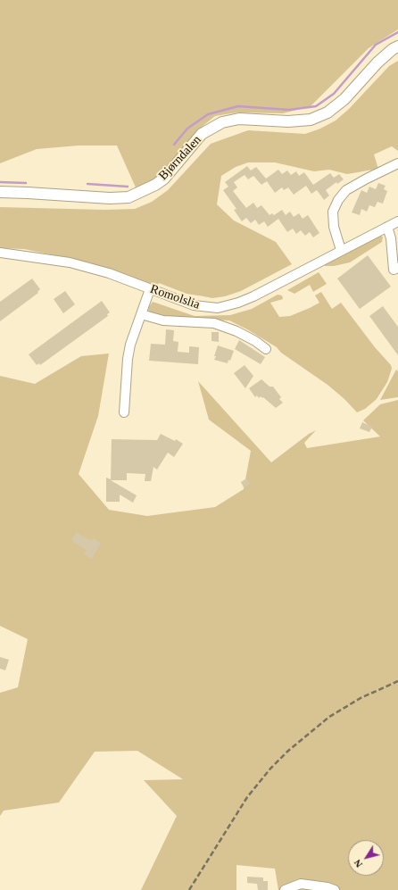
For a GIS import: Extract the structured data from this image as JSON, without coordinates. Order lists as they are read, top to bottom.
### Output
{
  "streets": {
    "main road": ["Bjørndalen"],
    "street": ["Romolslia"]
  },
  "north": "bottom left"
}
